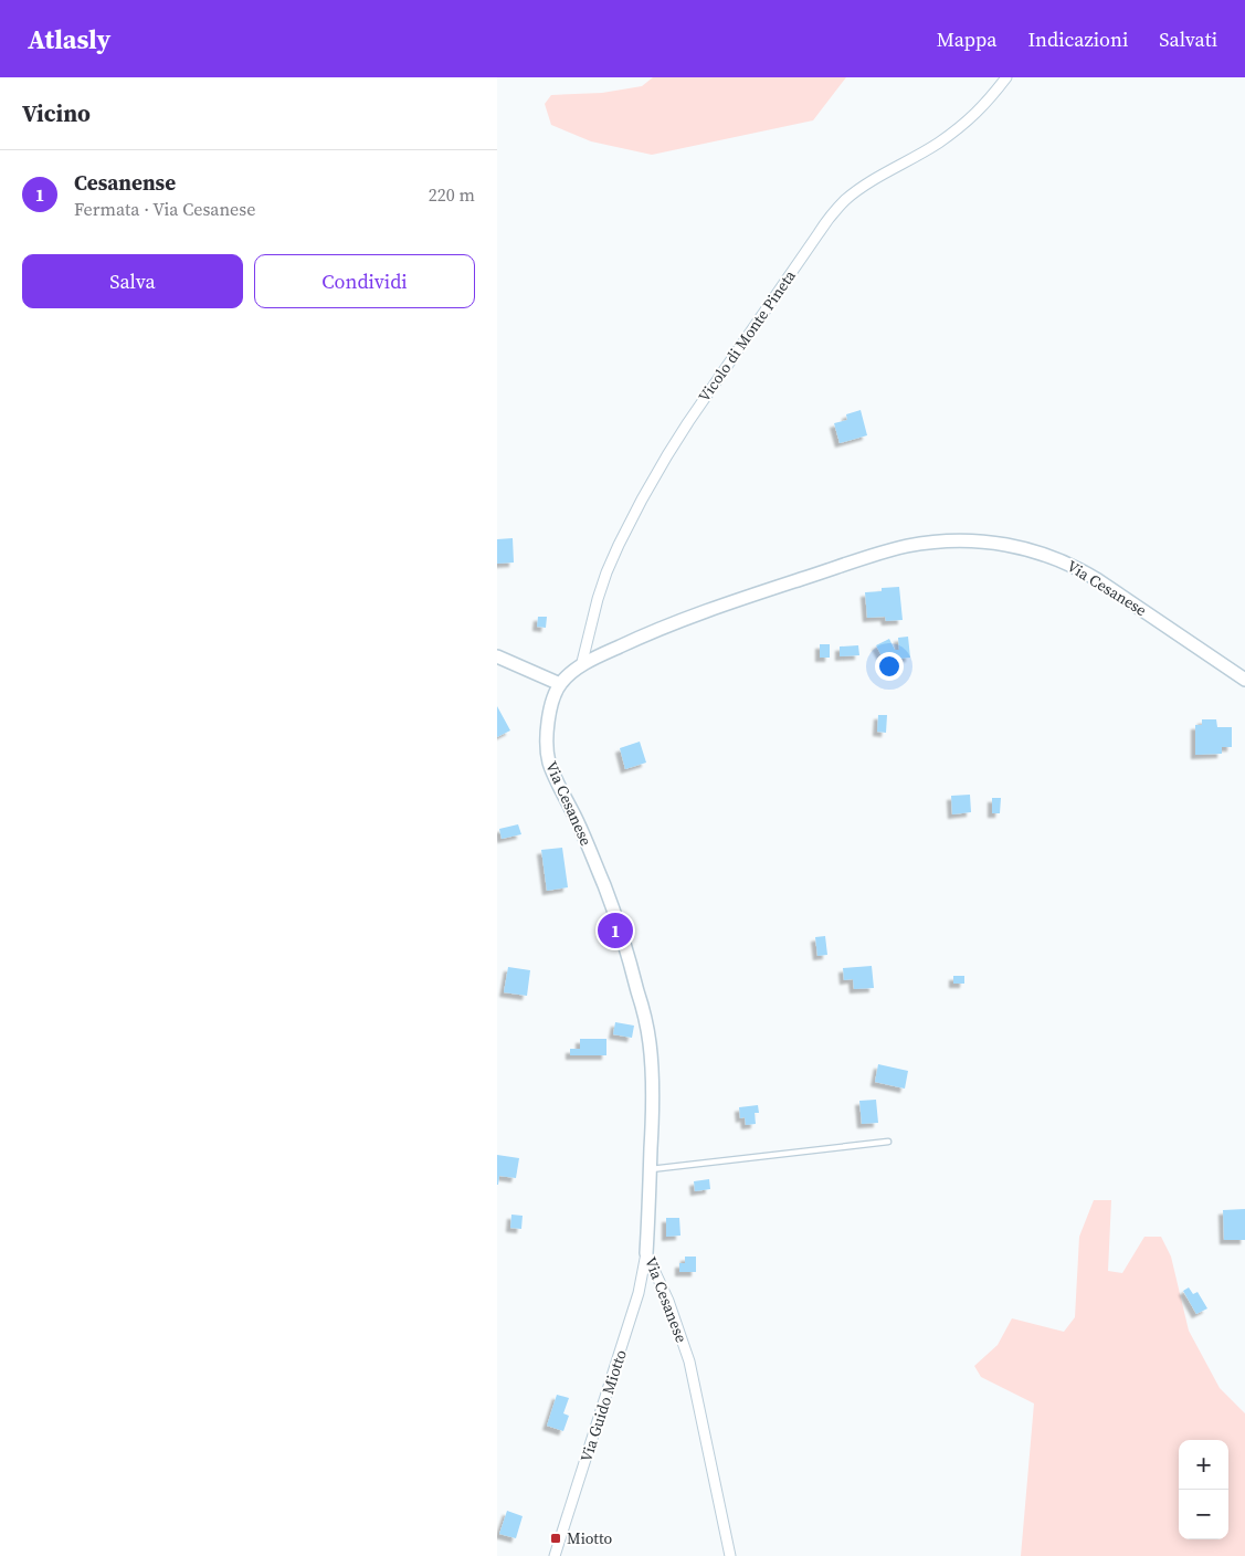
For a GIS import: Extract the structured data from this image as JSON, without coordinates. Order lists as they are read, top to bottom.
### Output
{
  "streets": {
    "street": ["Vicolo di Monte Pineta", "Via Cesanese", "Via Guido Miotto"]
  },
  "crossings": [
    ["Vicolo di Monte Pineta", "Via Cesanese"],
    ["Via Cesanese", "Via Guido Miotto"]
  ],
  "places": {
    "transit": ["Miotto"]
  },
  "page": {
    "header": "Atlasly",
    "nav": ["Mappa", "Indicazioni", "Salvati"],
    "heading": "Vicino",
    "list": [
      {
        "mark": "1",
        "name": "Cesanense",
        "note": "Fermata · Via Cesanese",
        "value": "220 m"
      }
    ],
    "buttons": ["Salva", "Condividi"],
    "pins": "1",
    "map_buttons": ["+", "−"]
  }
}
